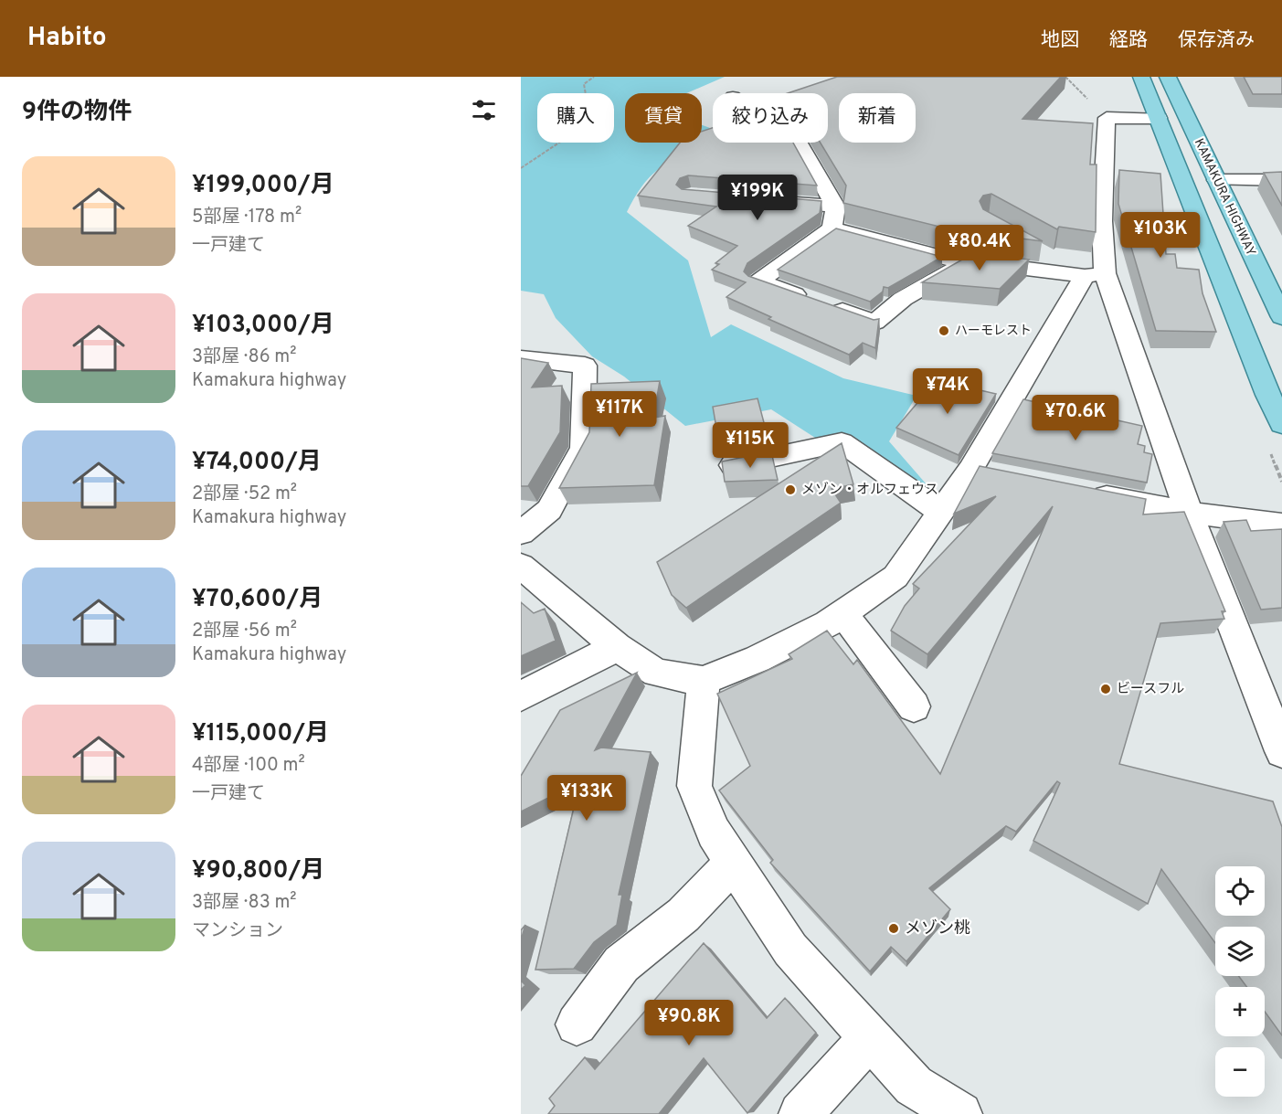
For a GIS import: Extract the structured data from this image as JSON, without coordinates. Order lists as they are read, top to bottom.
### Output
{
  "streets": {
    "main road": ["KAMAKURA HIGHWAY"]
  },
  "places": [
    "ハーモレスト",
    "メゾン・オルフェウス",
    "ビースフル",
    "メゾン桃"
  ],
  "page": {
    "header": "Habito",
    "nav": ["地図", "経路", "保存済み"],
    "heading": "9件の物件",
    "chip": [
      "購入",
      "賃貸",
      "絞り込み",
      "新着"
    ],
    "list": [
      {
        "name": "¥199,000/月",
        "note": "5部屋 · 178 m² · 一戸建て"
      },
      {
        "name": "¥103,000/月",
        "note": "3部屋 · 86 m² · Kamakura highway"
      },
      {
        "name": "¥74,000/月",
        "note": "2部屋 · 52 m² · Kamakura highway"
      },
      {
        "name": "¥70,600/月",
        "note": "2部屋 · 56 m² · Kamakura highway"
      },
      {
        "name": "¥115,000/月",
        "note": "4部屋 · 100 m² · 一戸建て"
      },
      {
        "name": "¥90,800/月",
        "note": "3部屋 · 83 m² · マンション"
      }
    ],
    "price": [
      "¥199K",
      "¥103K",
      "¥80.4K",
      "¥74K",
      "¥117K",
      "¥70.6K",
      "¥115K",
      "¥133K",
      "¥90.8K"
    ],
    "map_buttons": ["+", "−"]
  }
}
